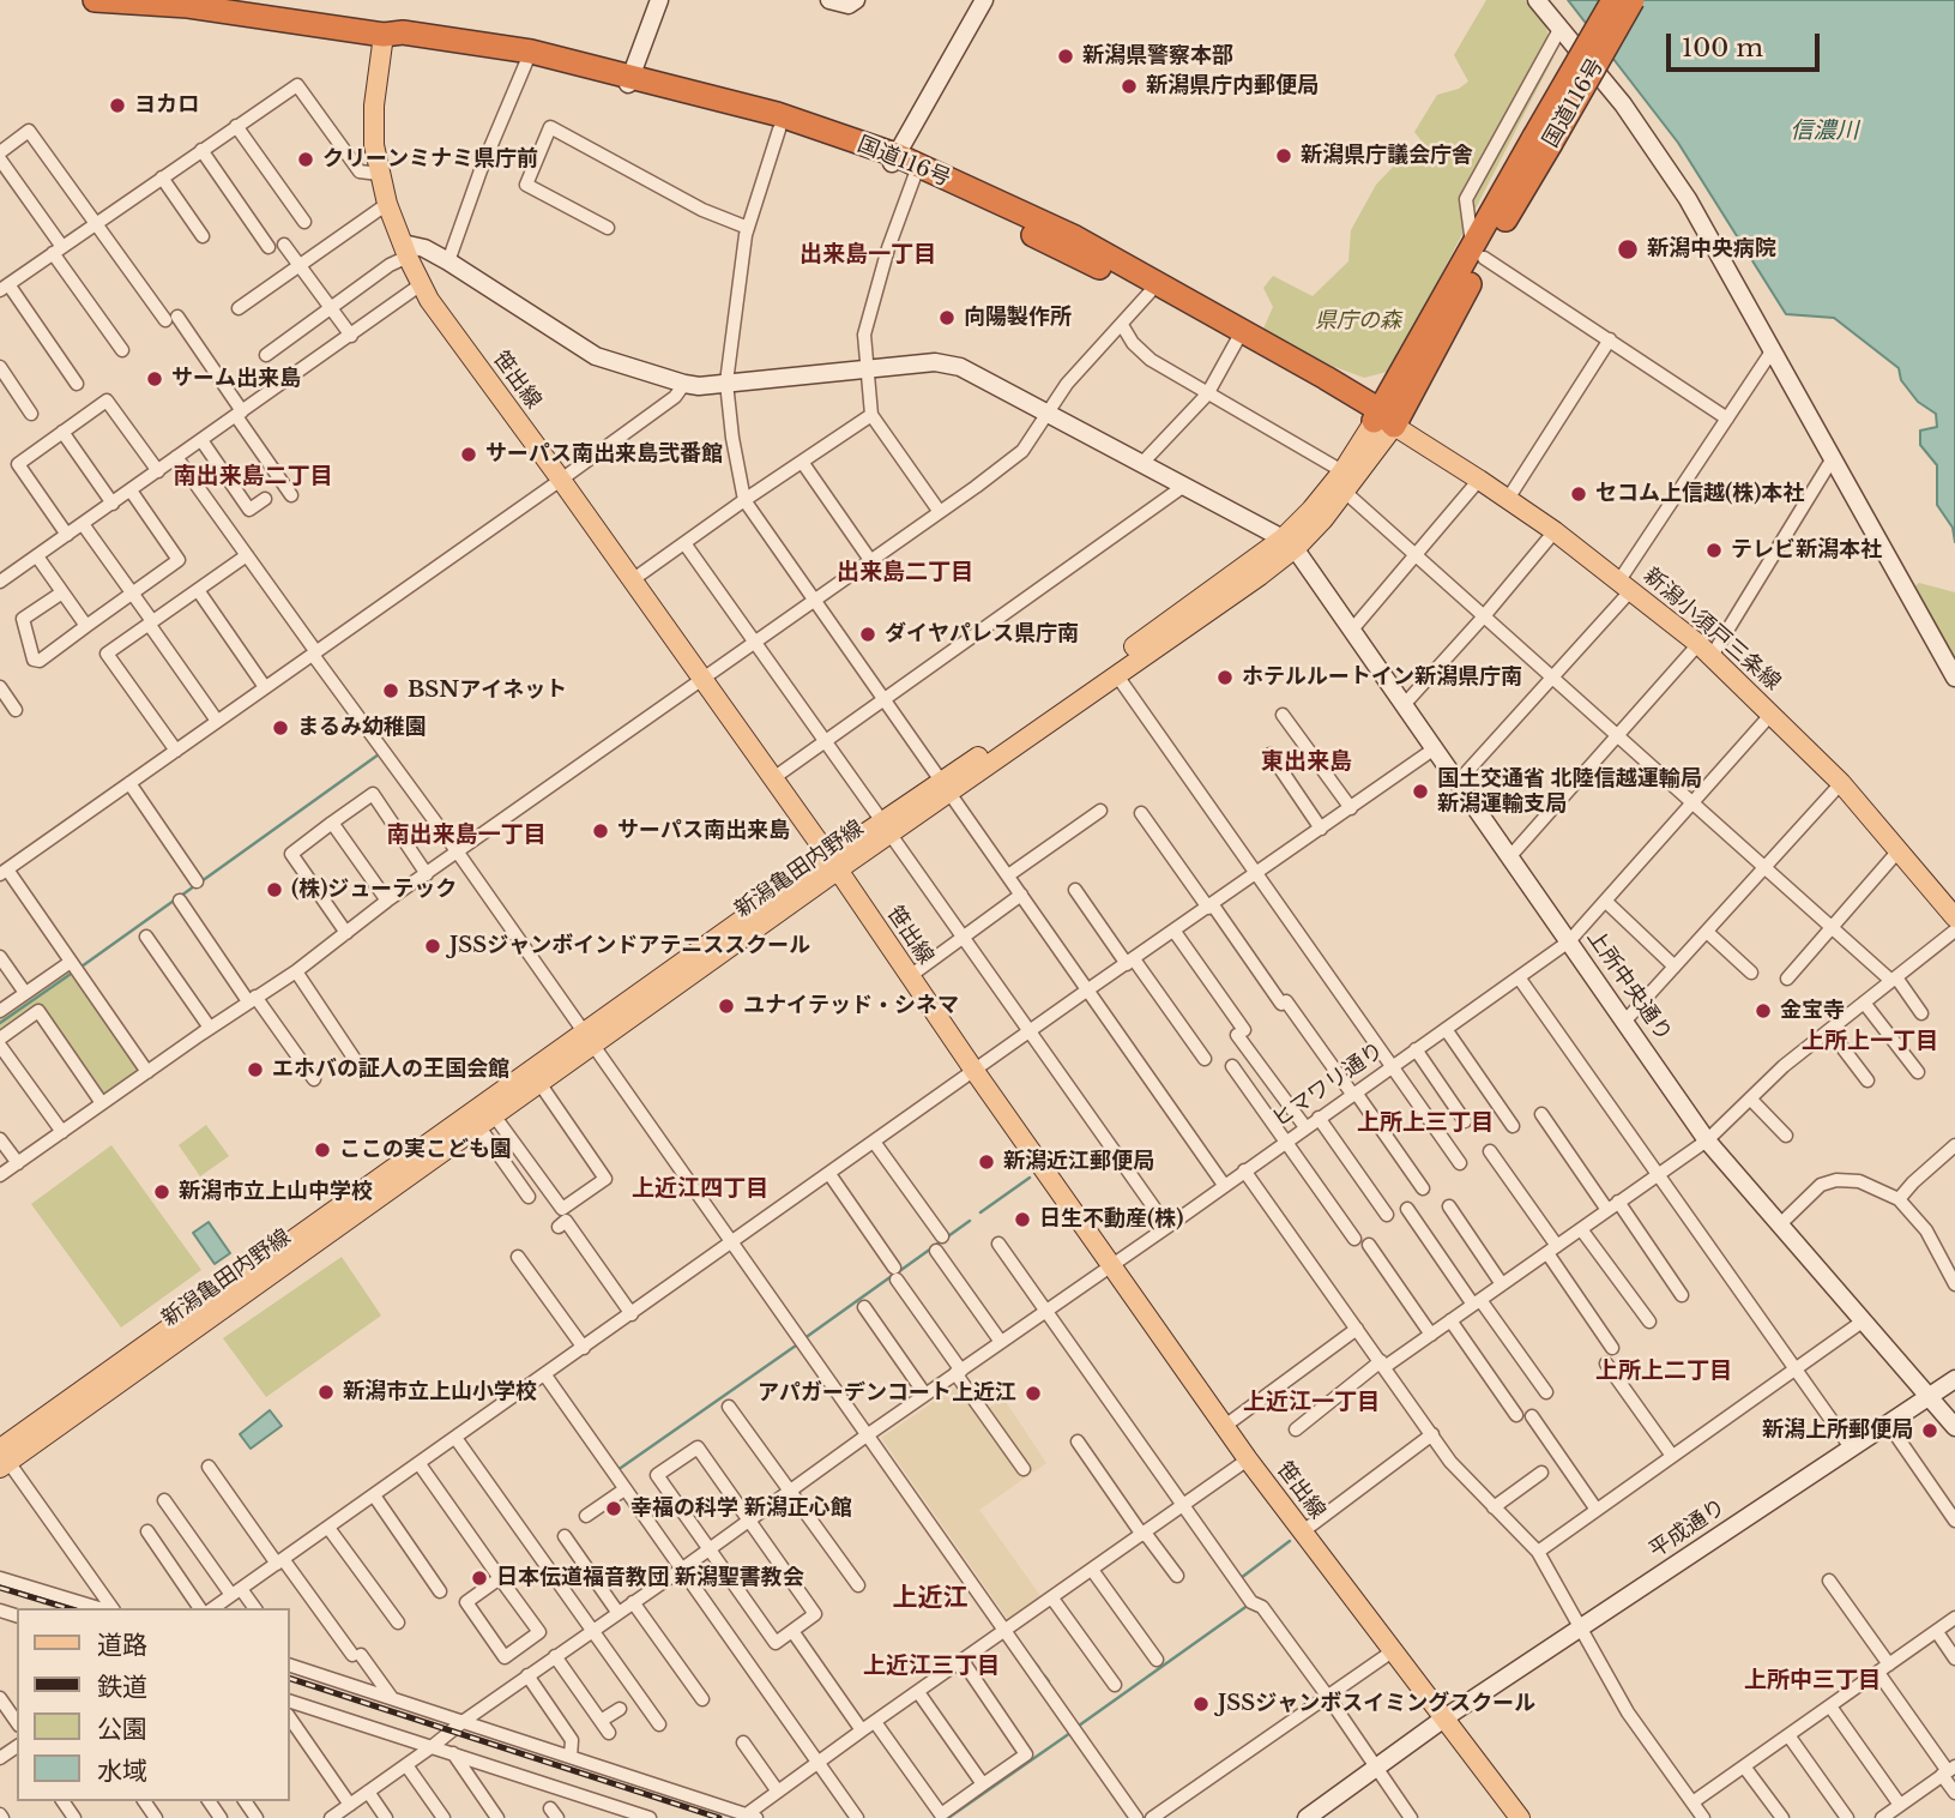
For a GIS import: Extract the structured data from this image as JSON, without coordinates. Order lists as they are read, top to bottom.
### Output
{
  "streets": {
    "highway": ["国道116号"],
    "main road": ["笹出線", "新潟小須戸三条線", "新潟亀田内野線"],
    "street": ["上所中央通り", "ヒマワリ通り", "平成通り"]
  },
  "crossings": [
    ["国道116号", "笹出線"],
    ["国道116号", "新潟小須戸三条線"],
    ["国道116号", "新潟亀田内野線"],
    ["笹出線", "新潟亀田内野線"],
    ["笹出線", "ヒマワリ通り"],
    ["笹出線", "平成通り"],
    ["新潟小須戸三条線", "新潟亀田内野線"],
    ["新潟小須戸三条線", "ヒマワリ通り"],
    ["新潟亀田内野線", "上所中央通り"],
    ["上所中央通り", "ヒマワリ通り"],
    ["上所中央通り", "平成通り"]
  ],
  "districts": [
    "出来島一丁目",
    "南出来島二丁目",
    "出来島二丁目",
    "東出来島",
    "南出来島一丁目",
    "上所上一丁目",
    "上所上三丁目",
    "上近江四丁目",
    "上所上二丁目",
    "上近江一丁目",
    "上近江",
    "上近江三丁目",
    "上所中三丁目"
  ],
  "water": ["信濃川"],
  "parks": ["県庁の森"],
  "places": [
    "新潟県警察本部",
    "新潟県庁内郵便局",
    "ヨカロ",
    "新潟県庁議会庁舎",
    "クリーンミナミ県庁前",
    "新潟中央病院",
    "向陽製作所",
    "サーム出来島",
    "サーパス南出来島弐番館",
    "セコム上信越(株)本社",
    "テレビ新潟本社",
    "ダイヤパレス県庁南",
    "ホテルルートイン新潟県庁南",
    "BSNアイネット",
    "まるみ幼稚園",
    "国土交通省 北陸信越運輸局 新潟運輸支局",
    "サーパス南出来島",
    "(株)ジューテック",
    "JSSジャンボインドアテニススクール",
    "ユナイテッド・シネマ",
    "金宝寺",
    "エホバの証人の王国会館",
    "ここの実こども園",
    "新潟近江郵便局",
    "新潟市立上山中学校",
    "日生不動産(株)",
    "新潟市立上山小学校",
    "アパガーデンコート上近江",
    "新潟上所郵便局",
    "幸福の科学 新潟正心館",
    "日本伝道福音教団 新潟聖書教会",
    "JSSジャンボスイミングスクール"
  ],
  "legend": [
    "道路",
    "鉄道",
    "公園",
    "水域"
  ],
  "scale_bar": "100 m"
}
